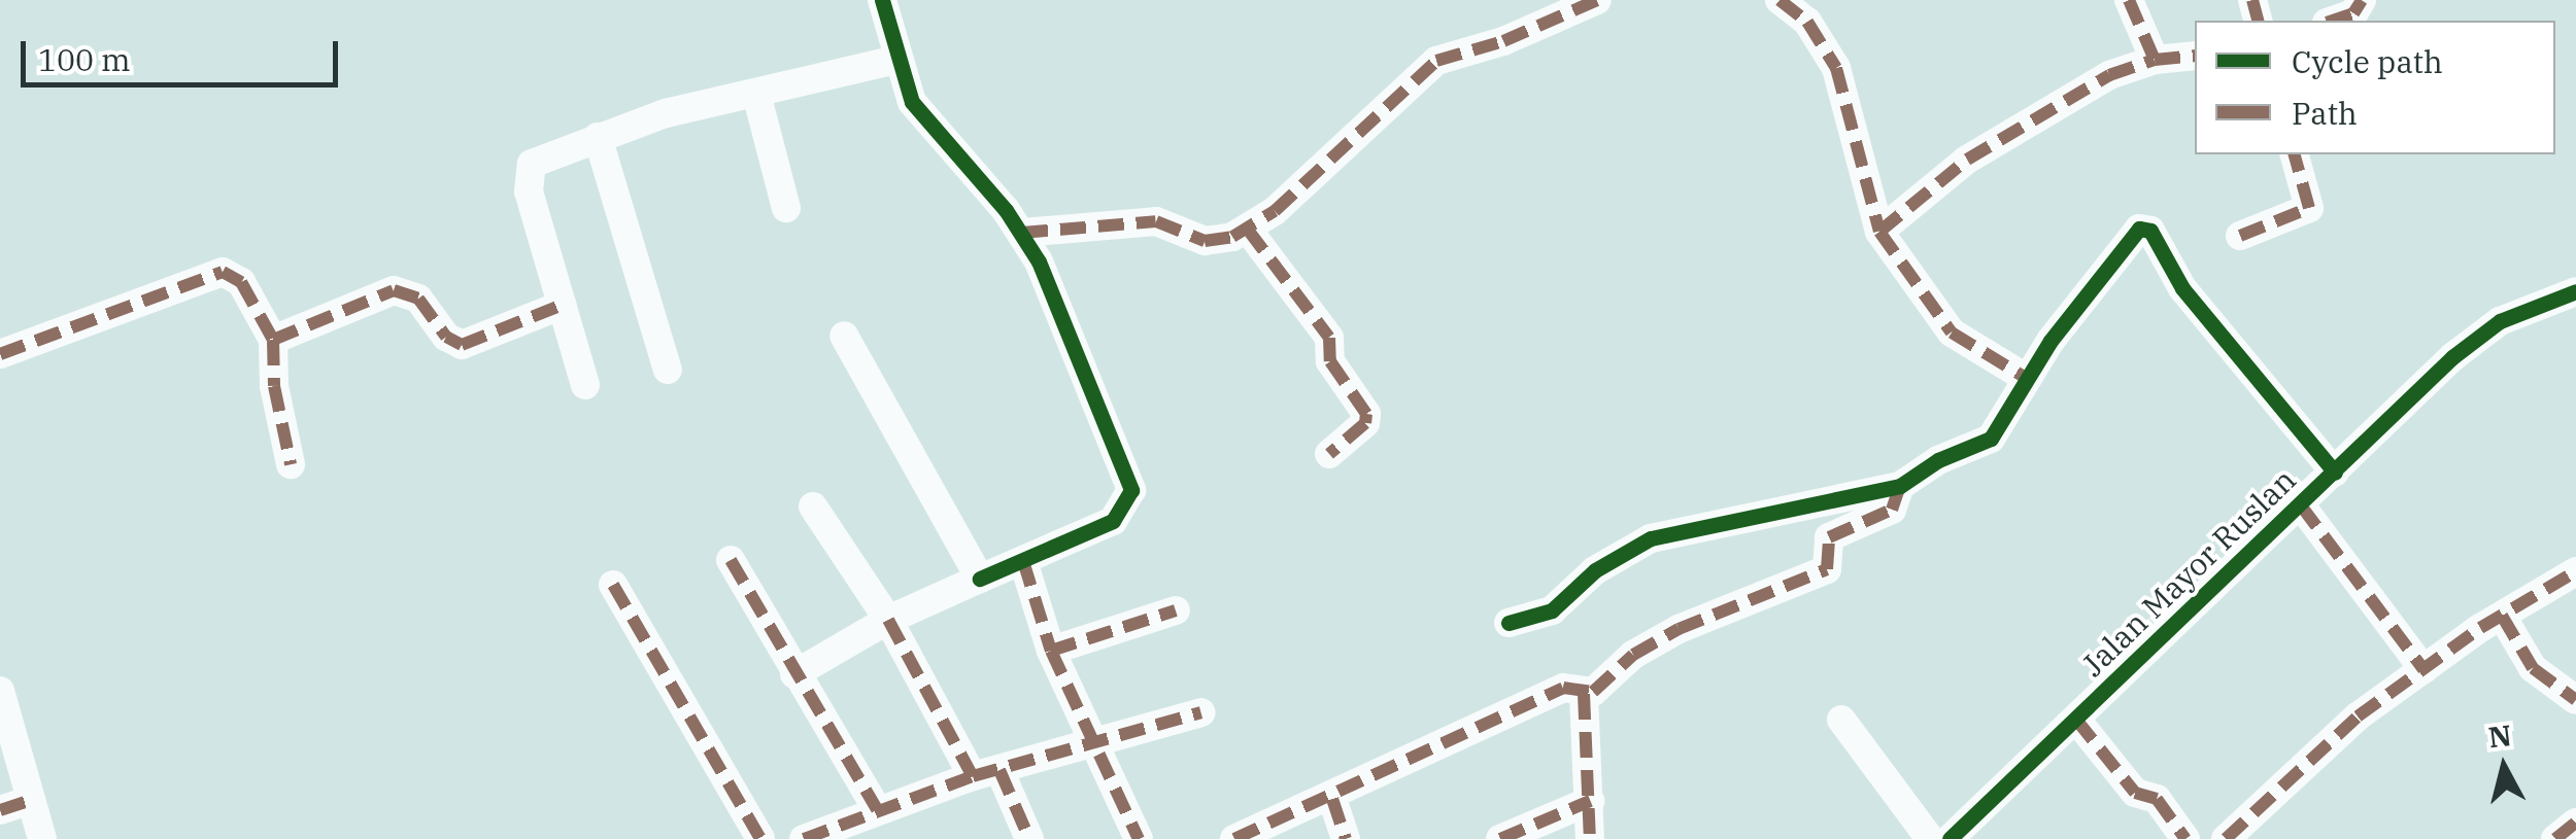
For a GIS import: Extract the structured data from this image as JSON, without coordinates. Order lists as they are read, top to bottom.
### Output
{
  "streets": {
    "street": ["Jalan Mayor Ruslan"]
  },
  "legend": ["Cycle path", "Path"],
  "scale_bar": "100 m",
  "north": "top"
}
